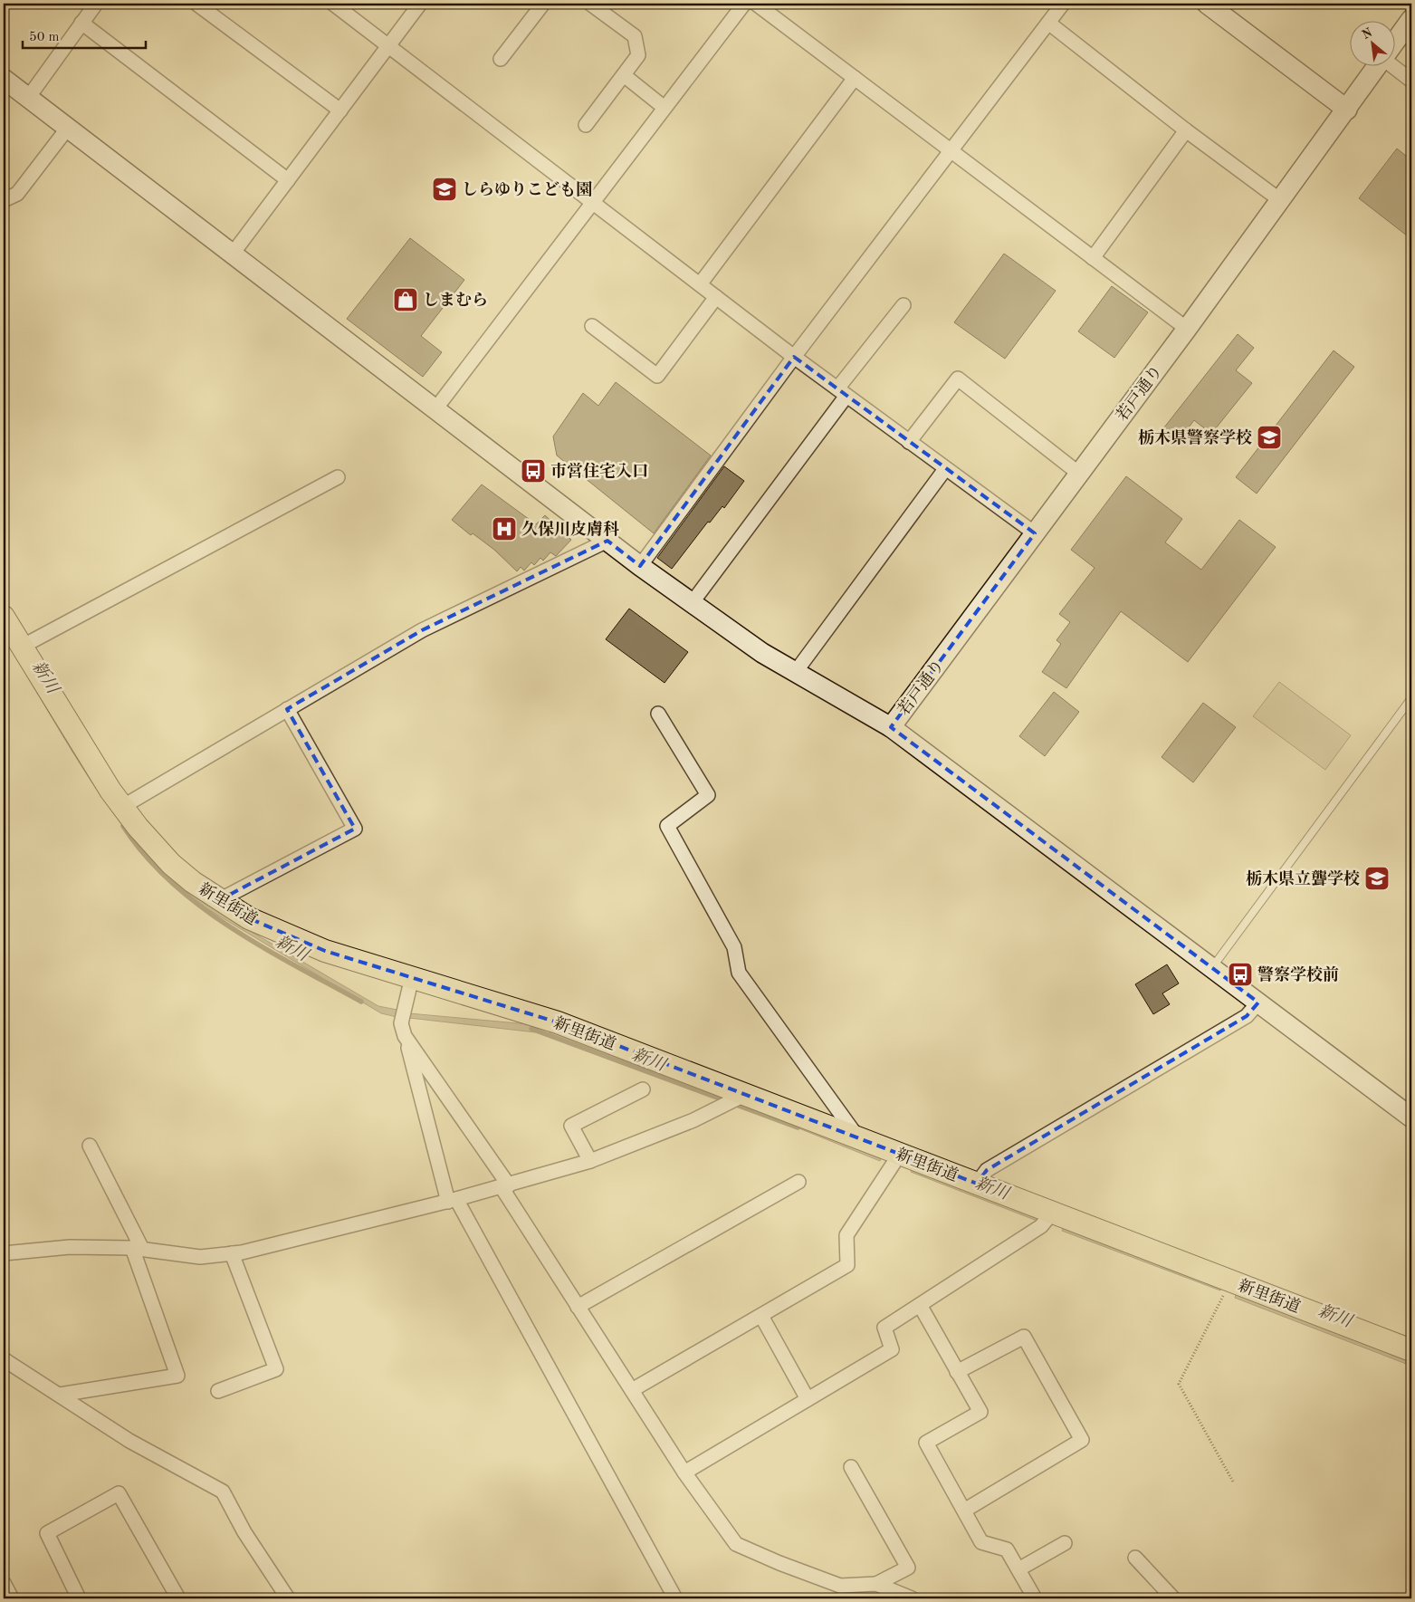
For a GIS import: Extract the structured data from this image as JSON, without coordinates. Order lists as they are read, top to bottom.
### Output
{
  "streets": {
    "main road": ["新里街道"],
    "street": ["若戸通り"]
  },
  "water": ["新川"],
  "places": {
    "school or university": ["しらゆりこども園", "栃木県警察学校", "栃木県立聾学校"],
    "shop": ["しまむら"],
    "bus stop": ["市営住宅入口", "警察学校前"],
    "hospital": ["久保川皮膚科"]
  },
  "scale_bar": "50 m",
  "north": "top left"
}
